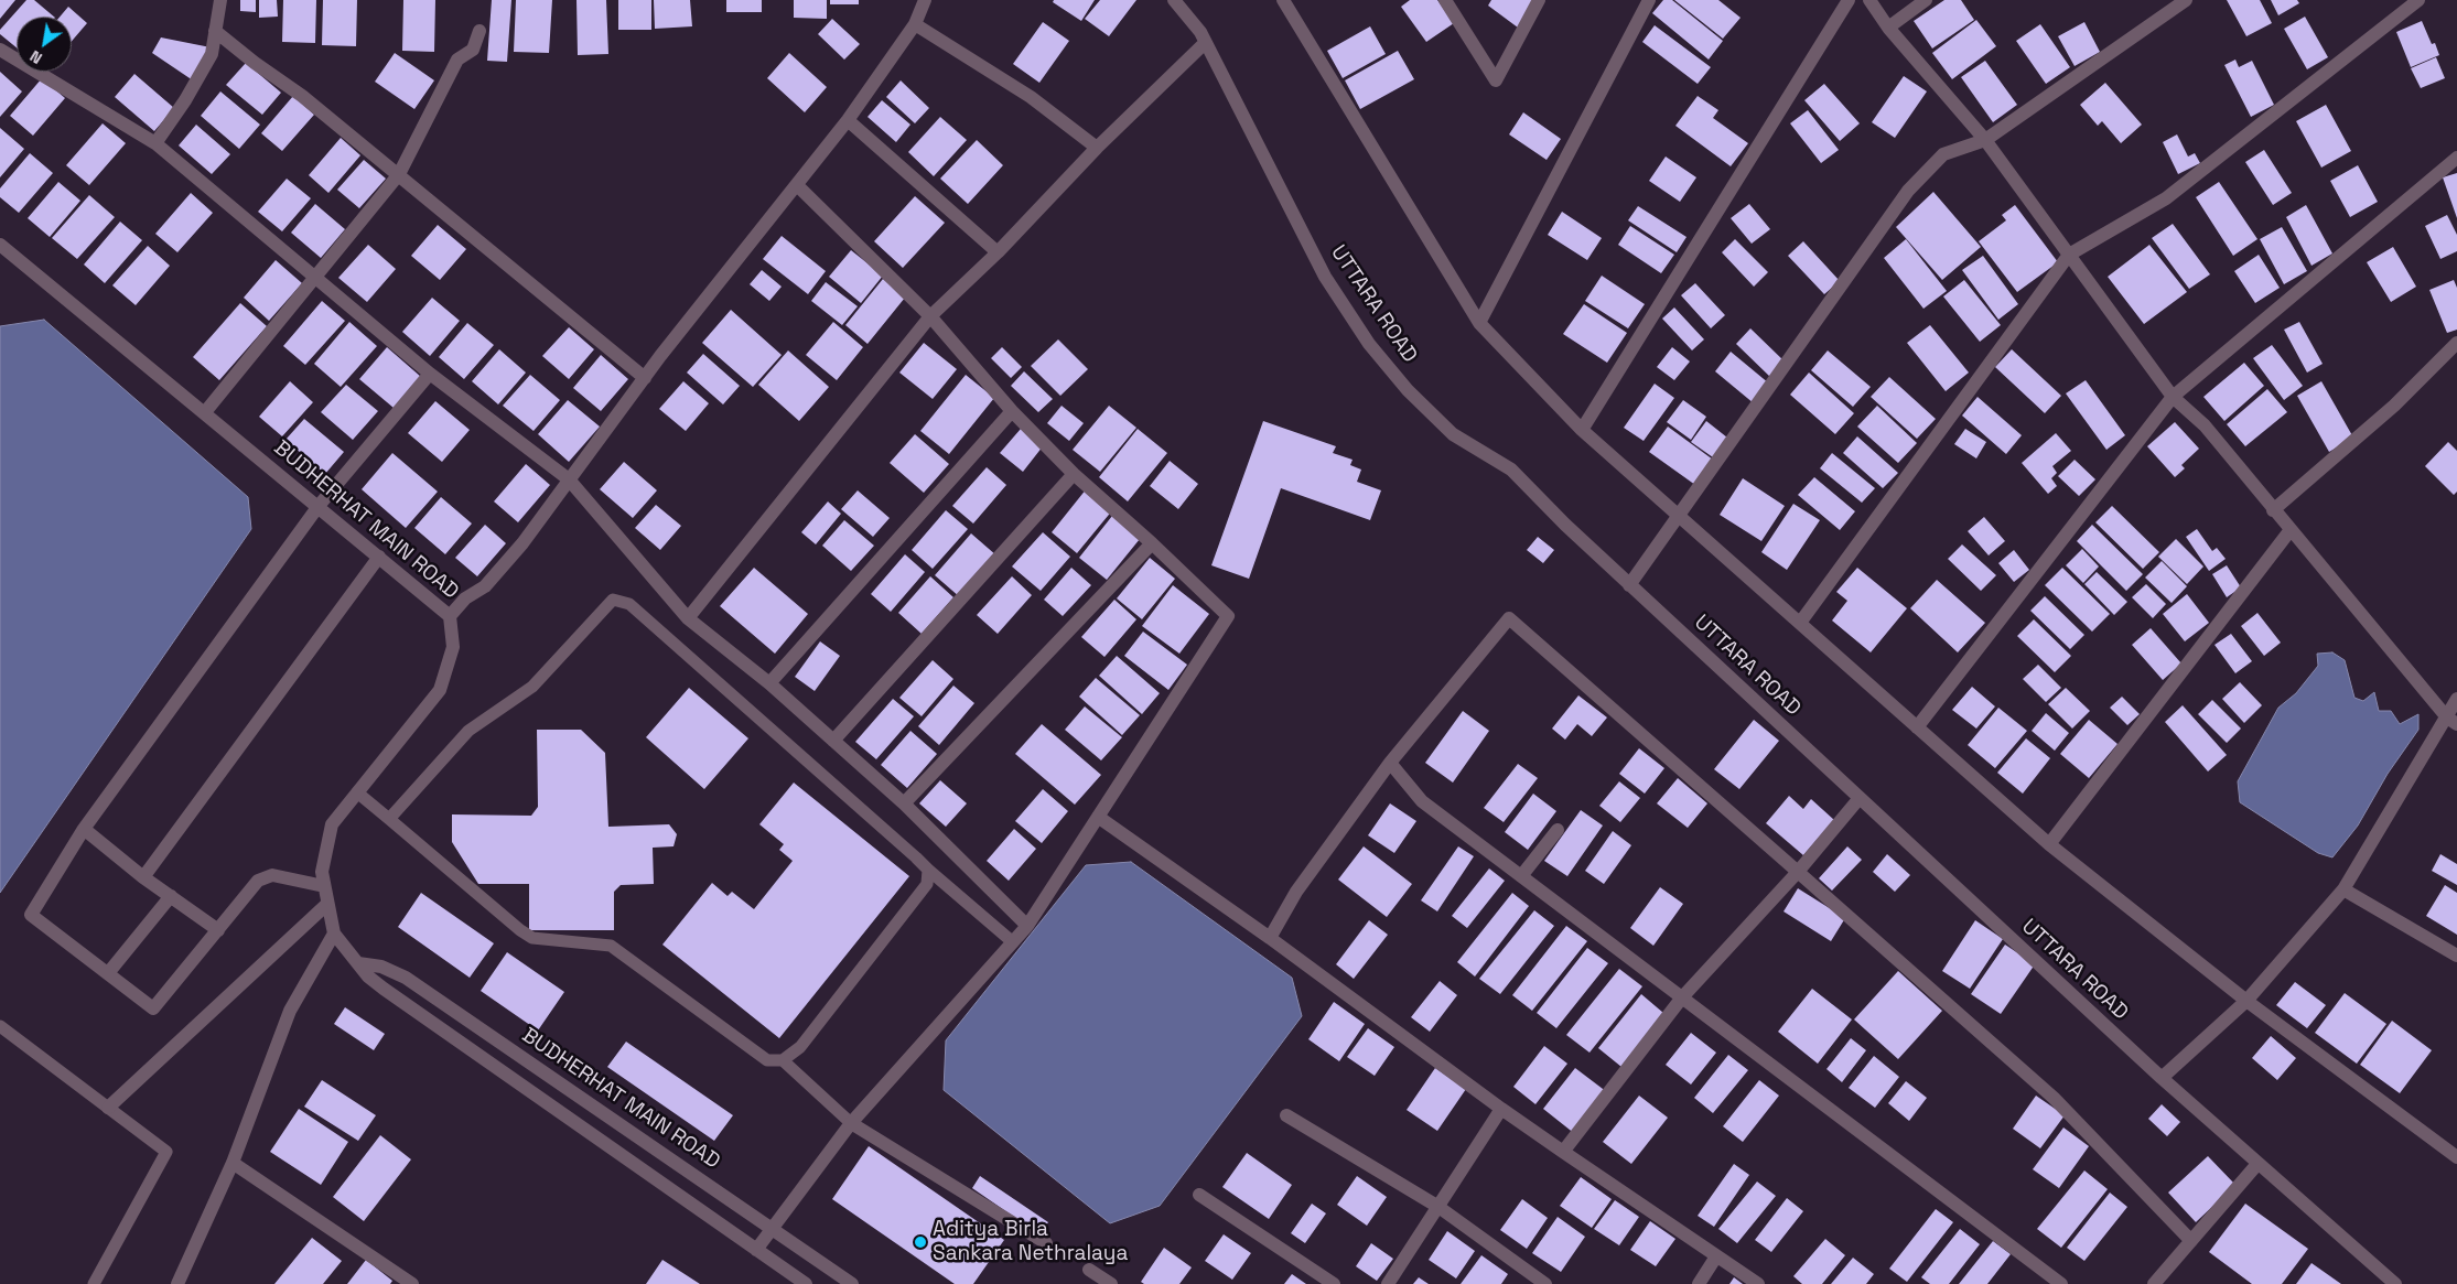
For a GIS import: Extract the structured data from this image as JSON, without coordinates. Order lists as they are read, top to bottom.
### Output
{
  "streets": {
    "street": ["UTTARA ROAD", "BUDHERHAT MAIN ROAD"]
  },
  "places": ["Aditya Birla Sankara Nethralaya"],
  "north": "bottom left"
}
